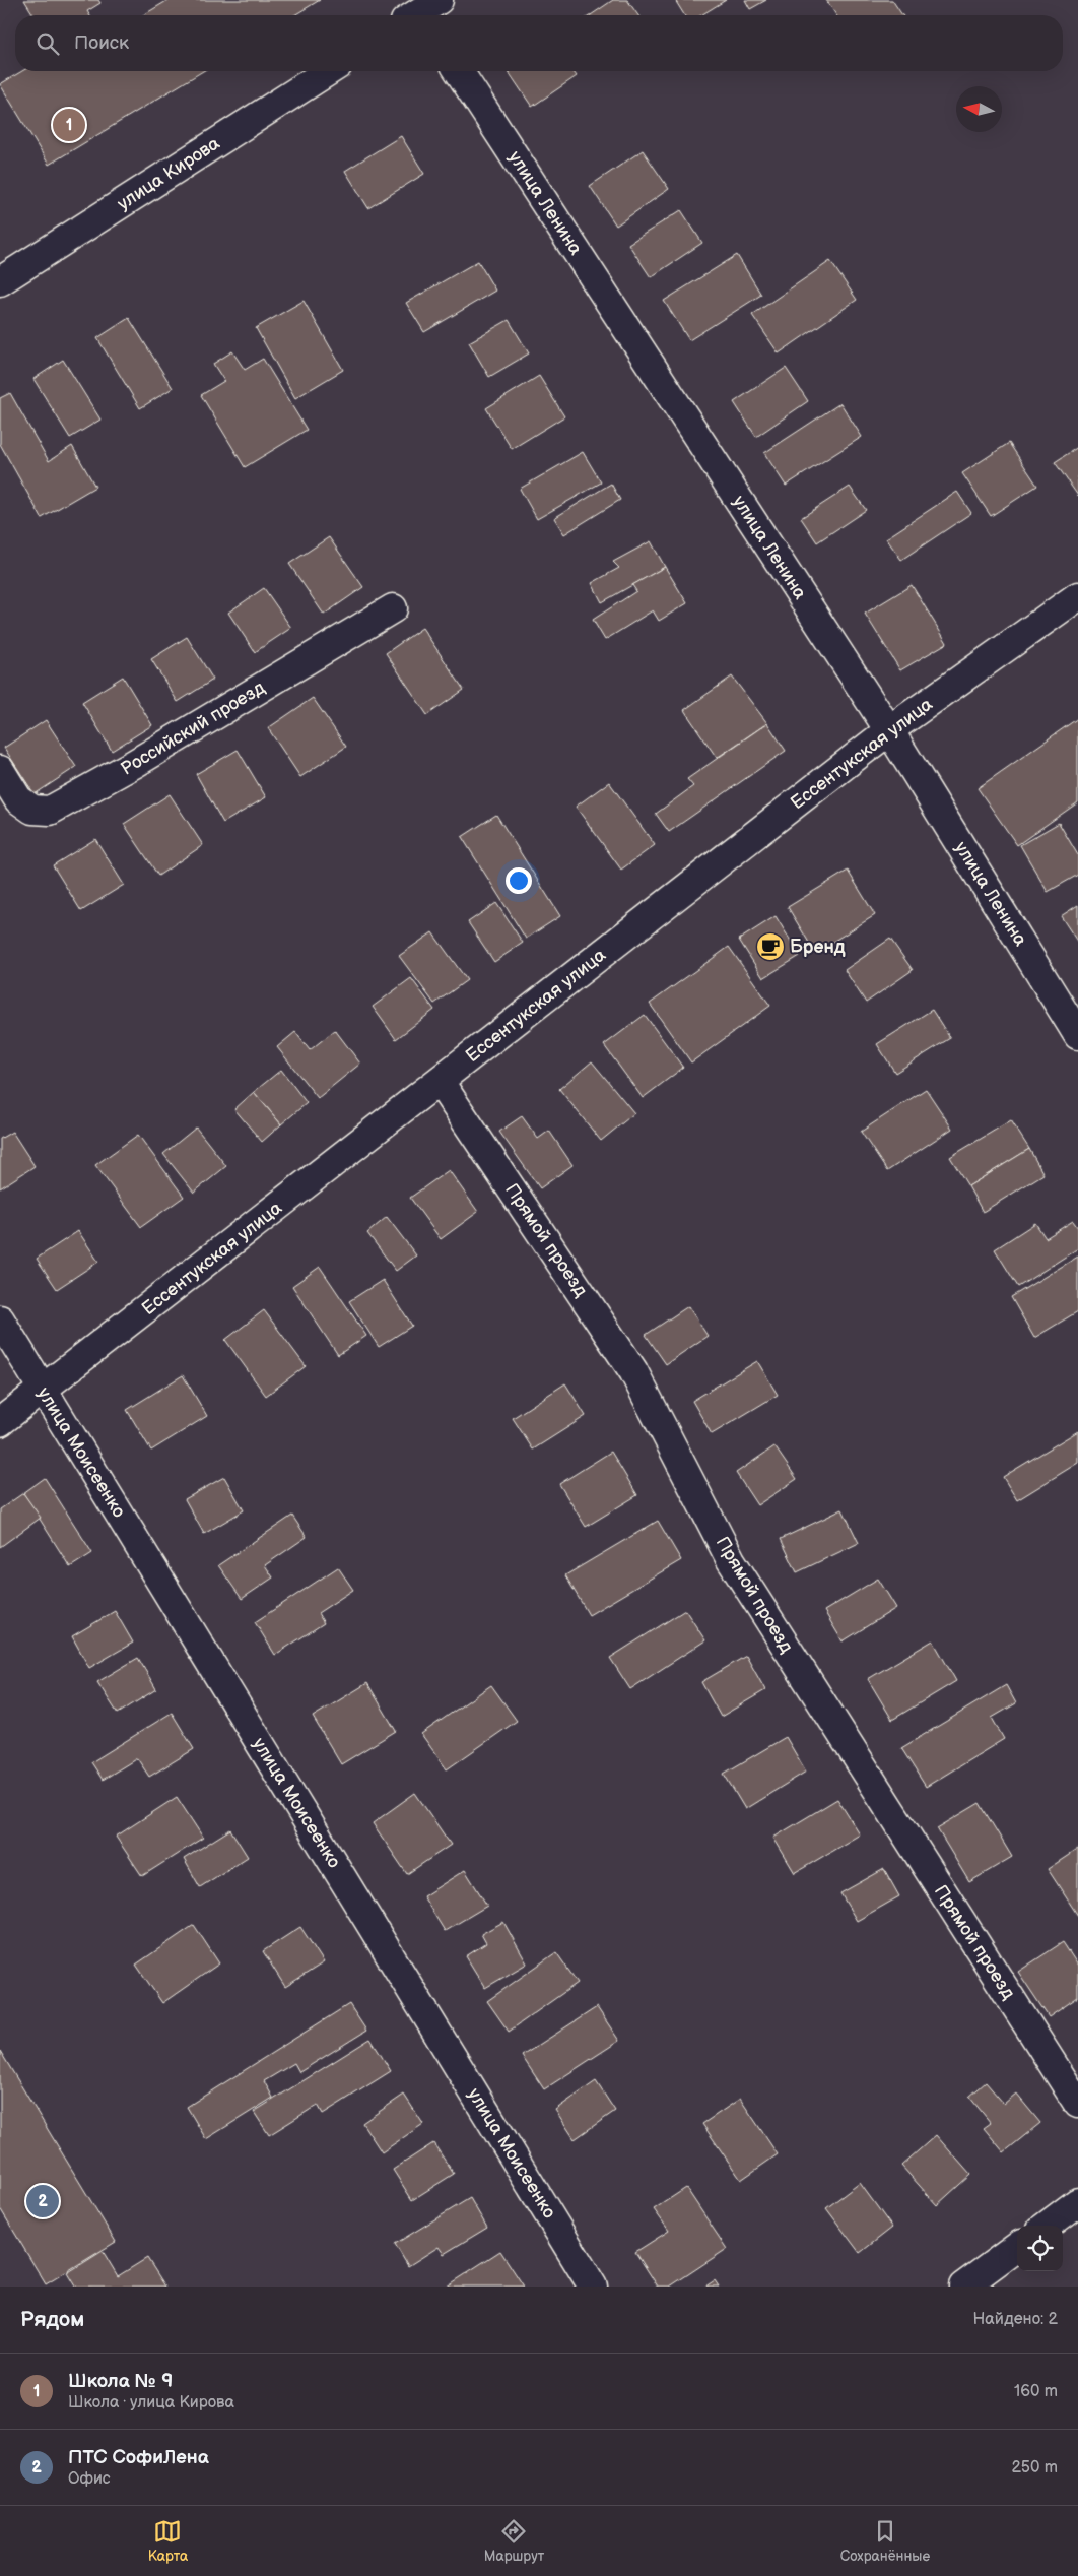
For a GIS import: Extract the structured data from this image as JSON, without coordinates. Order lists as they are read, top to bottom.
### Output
{
  "streets": {
    "street": [
      "улица Кирова",
      "улица Ленина",
      "Российский проезд",
      "Ессентукская улица",
      "Прямой проезд",
      "улица Моисеенко"
    ]
  },
  "crossings": [
    ["улица Ленина", "Ессентукская улица"],
    ["Ессентукская улица", "Прямой проезд"],
    ["Ессентукская улица", "улица Моисеенко"]
  ],
  "places": {
    "cafe": ["Бренд"]
  },
  "north": "left",
  "page": {
    "search": "Поиск",
    "pins": ["1", "2"],
    "heading": ["Рядом", "Найдено: 2"],
    "list": [
      {
        "mark": "1",
        "name": "Школа № 9",
        "note": "Школа · улица Кирова",
        "value": "160 m"
      },
      {
        "mark": "2",
        "name": "ПТС СофиЛена",
        "note": "Офис",
        "value": "250 m"
      }
    ],
    "nav": ["Карта", "Маршрут", "Сохранённые"]
  }
}
